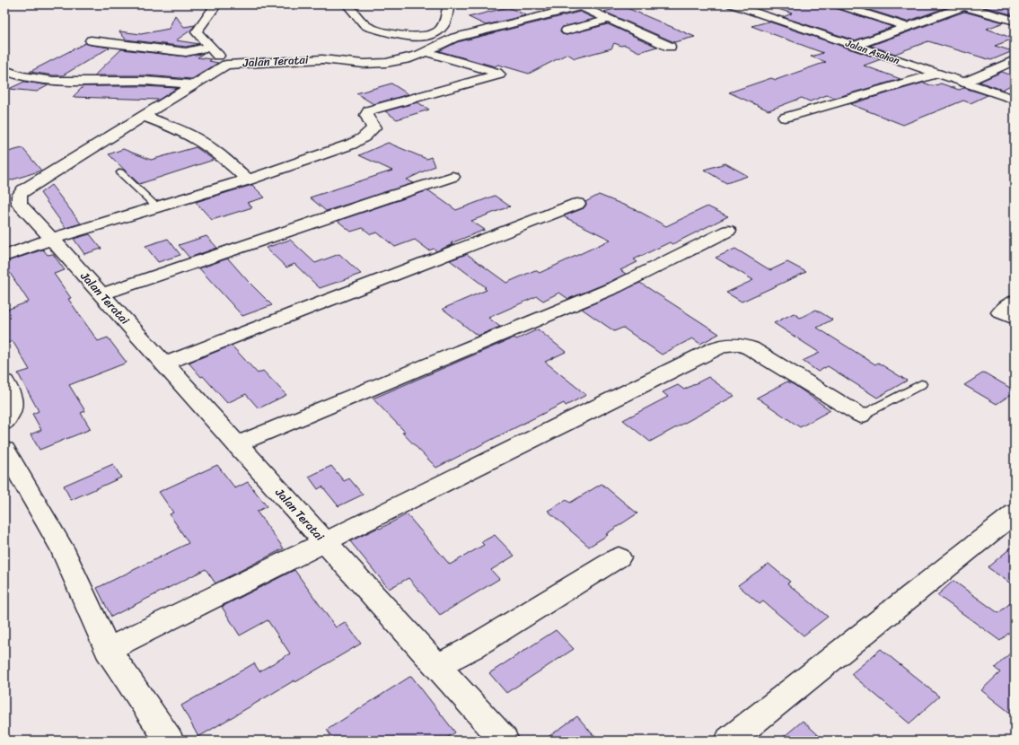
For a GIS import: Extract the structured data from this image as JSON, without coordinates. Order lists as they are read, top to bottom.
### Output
{
  "streets": {
    "street": ["Jalan Asahan", "Jalan Teratai"]
  }
}
